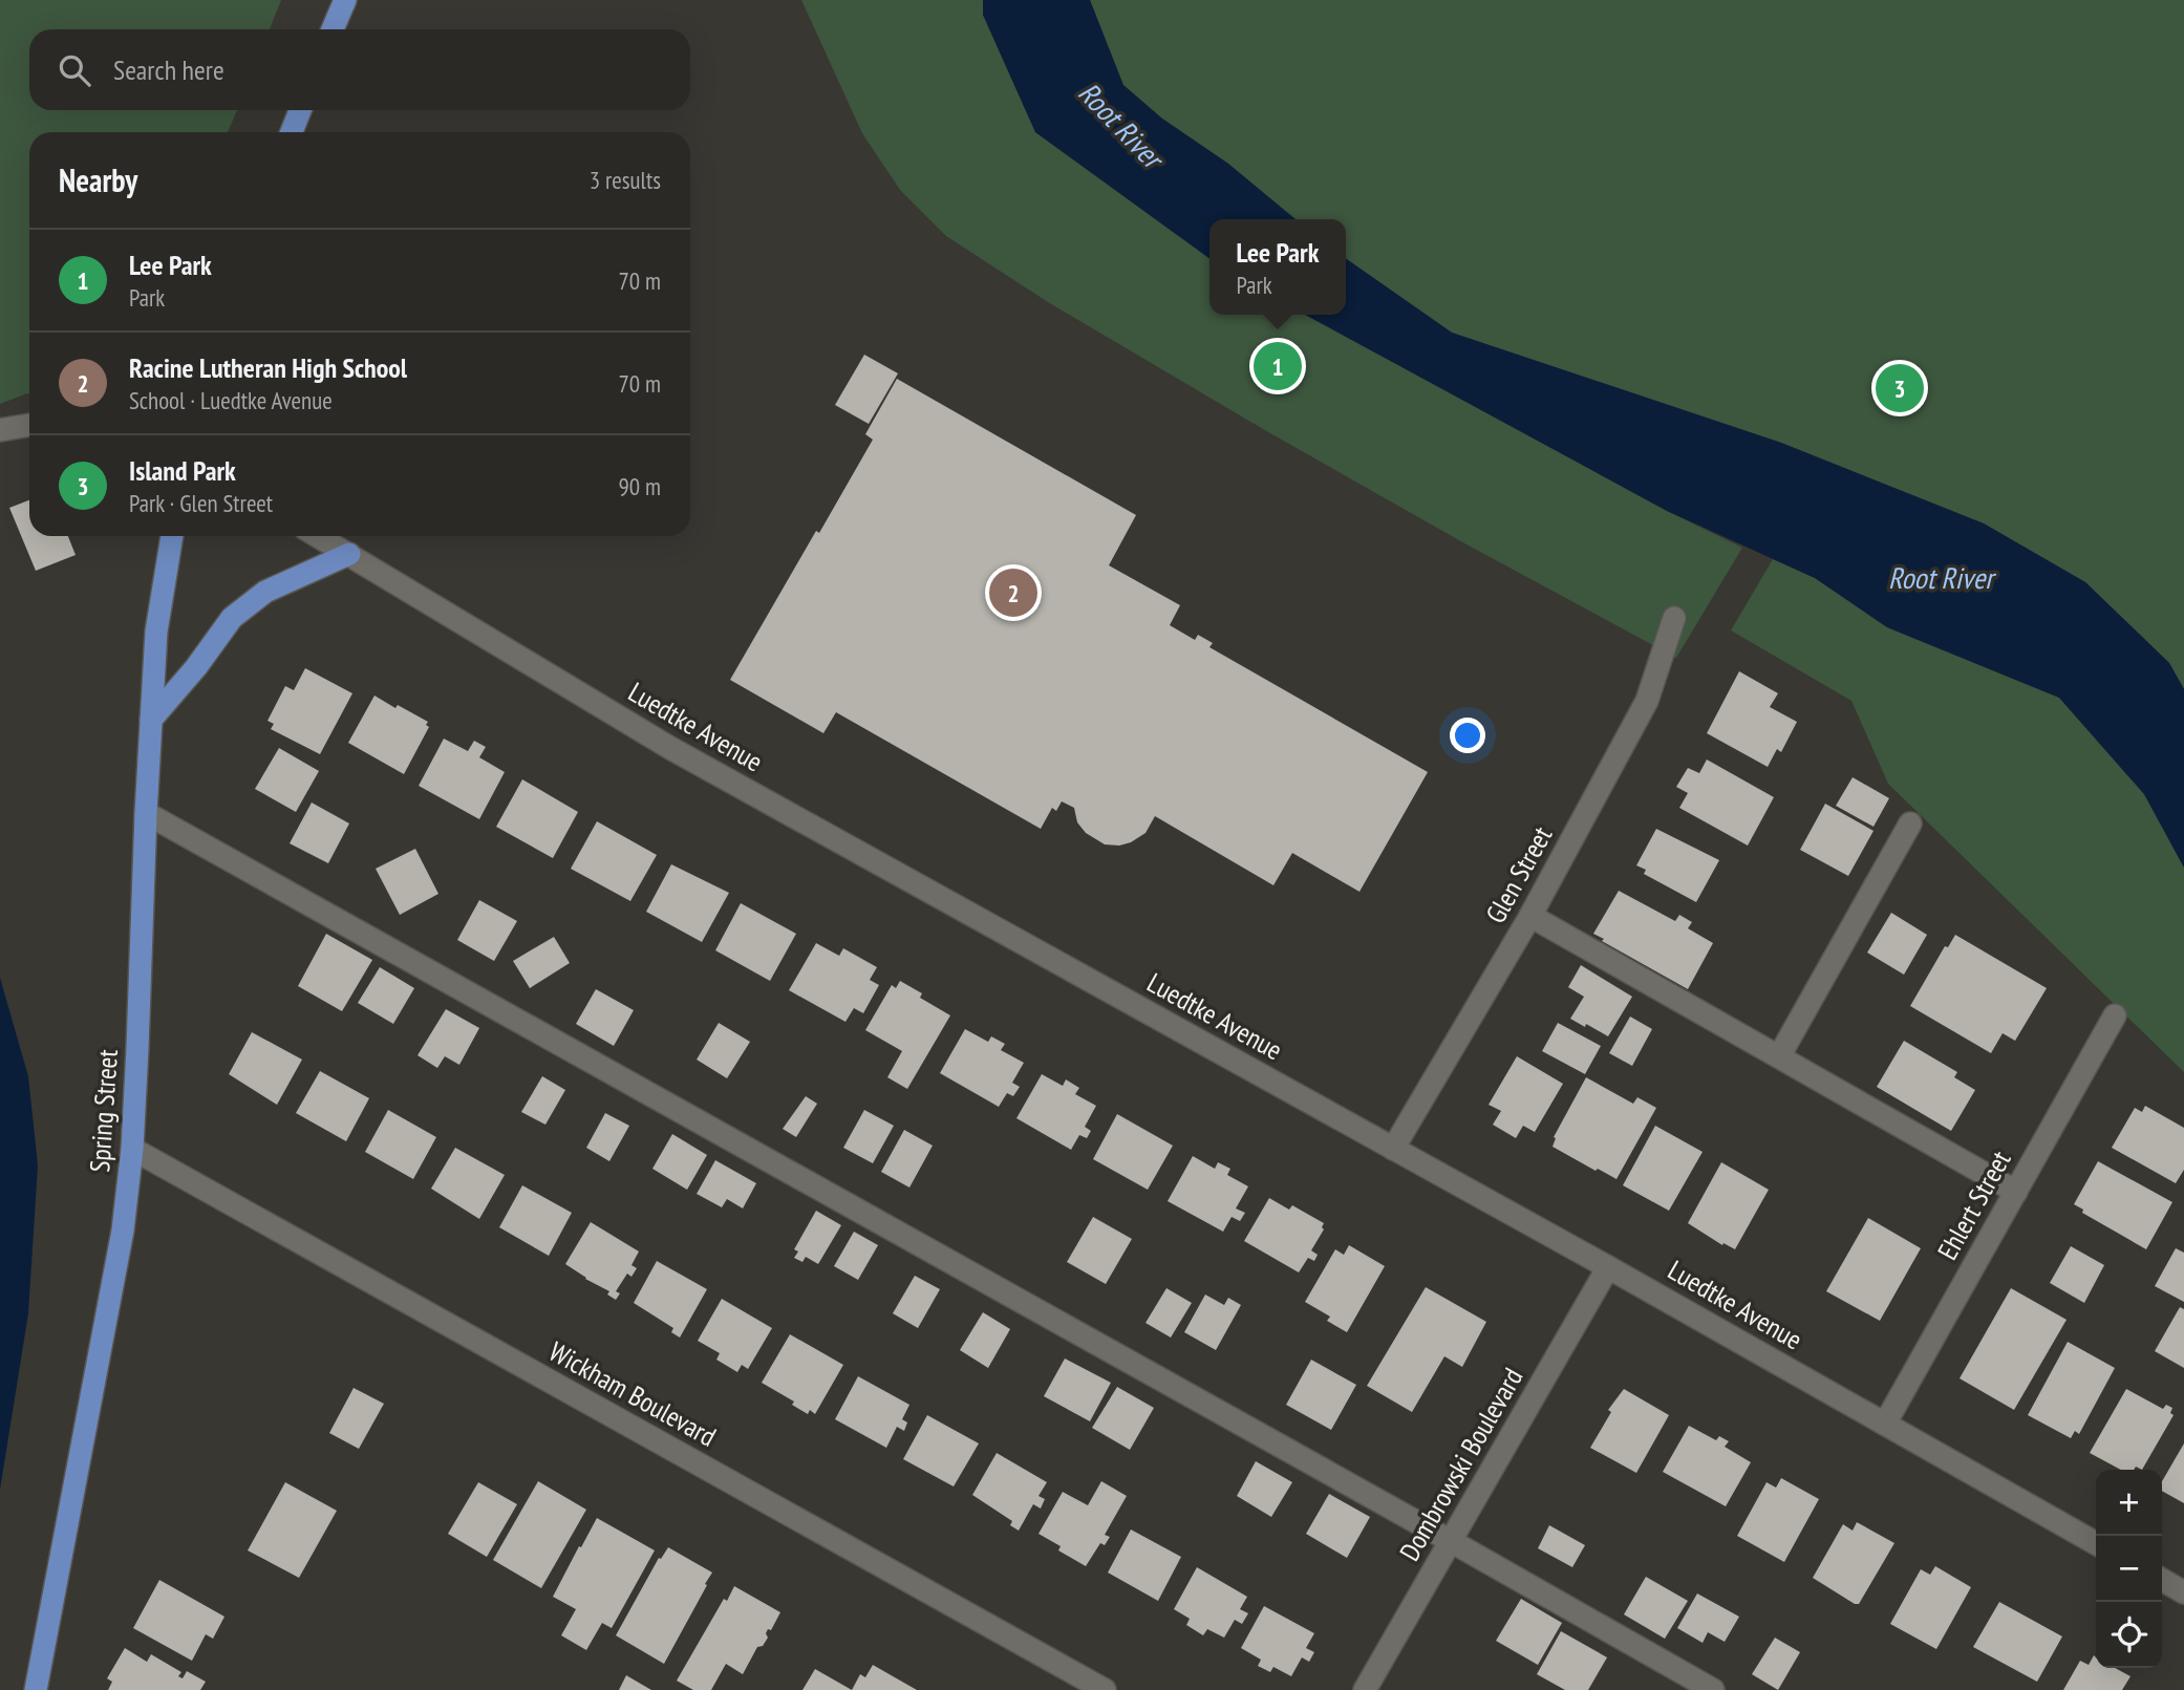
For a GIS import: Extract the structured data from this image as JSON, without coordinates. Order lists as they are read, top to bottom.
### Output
{
  "streets": {
    "main road": ["Spring Street"],
    "street": [
      "Luedtke Avenue",
      "Glen Street",
      "Ehlert Street",
      "Wickham Boulevard",
      "Dombrowski Boulevard"
    ]
  },
  "crossings": [
    ["Luedtke Avenue", "Glen Street"],
    ["Luedtke Avenue", "Ehlert Street"],
    ["Luedtke Avenue", "Dombrowski Boulevard"],
    ["Spring Street", "Wickham Boulevard"]
  ],
  "water": ["Root River"],
  "page": {
    "search": "Search here",
    "heading": ["Nearby", "3 results"],
    "popup": ["Lee Park", "Park"],
    "list": [
      {
        "mark": "1",
        "name": "Lee Park",
        "note": "Park",
        "value": "70 m"
      },
      {
        "mark": "2",
        "name": "Racine Lutheran High School",
        "note": "School · Luedtke Avenue",
        "value": "70 m"
      },
      {
        "mark": "3",
        "name": "Island Park",
        "note": "Park · Glen Street",
        "value": "90 m"
      }
    ],
    "pins": ["1", "3", "2"],
    "map_buttons": ["+", "−"]
  }
}
